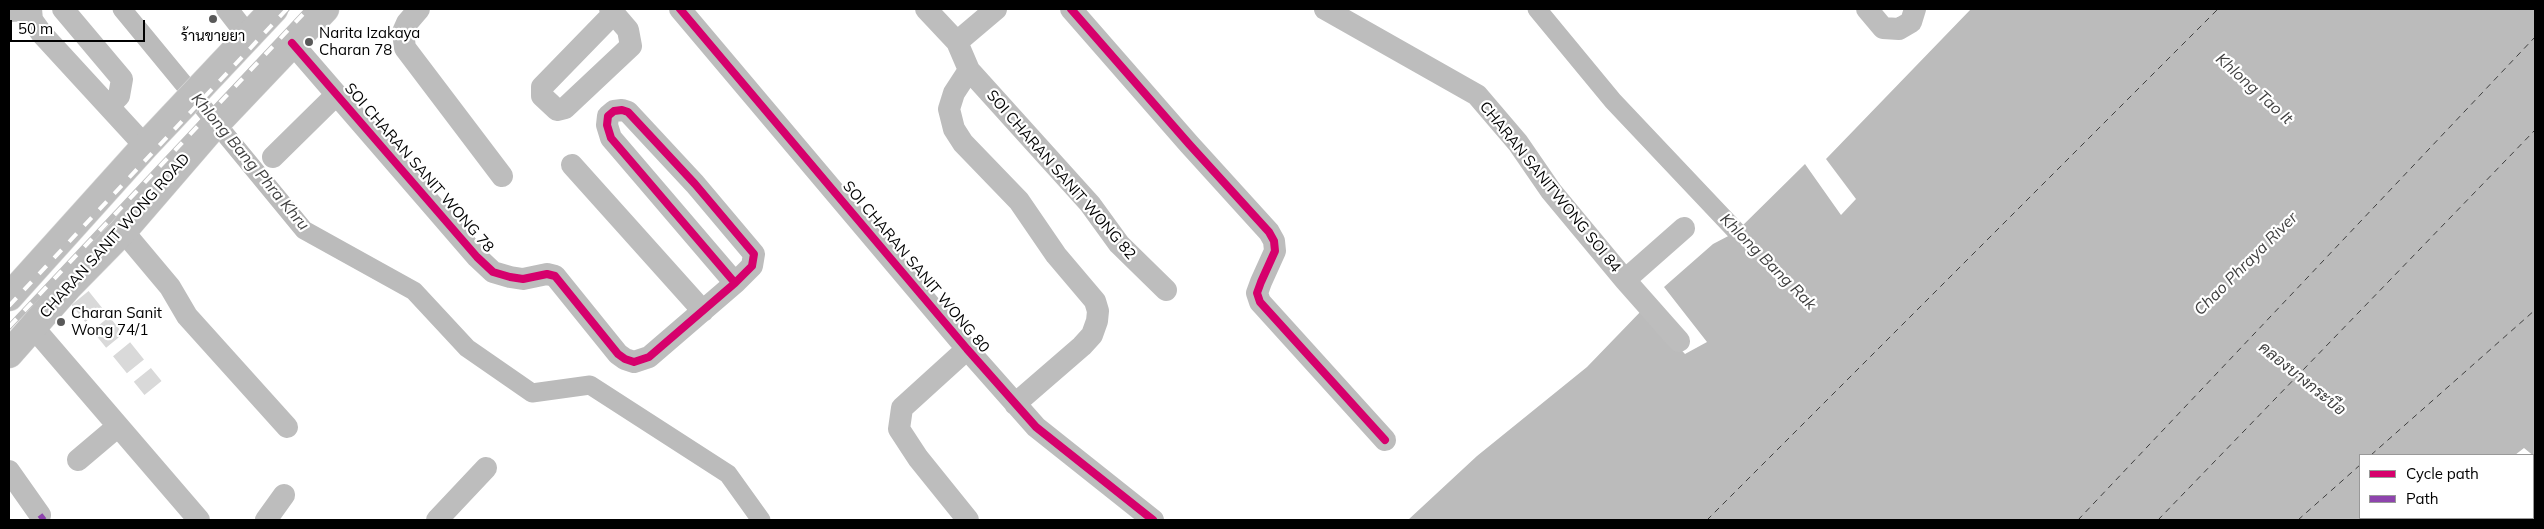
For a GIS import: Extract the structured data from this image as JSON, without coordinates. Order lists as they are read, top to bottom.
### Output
{
  "streets": {
    "main road": ["CHARAN SANIT WONG ROAD"],
    "street": [
      "SOI CHARAN SANIT WONG 78",
      "SOI CHARAN SANIT WONG 82",
      "CHARAN SANITWONG SOI 84",
      "SOI CHARAN SANIT WONG 80"
    ]
  },
  "crossings": [
    ["SOI CHARAN SANIT WONG 78", "CHARAN SANIT WONG ROAD"]
  ],
  "water": [
    "Khlong Tao It",
    "Khlong Bang Phra Khru",
    "Khlong Bang Rak",
    "Chao Phraya River",
    "คลองบางกระบือ"
  ],
  "places": ["ร้านขายยา", "Narita Izakaya Charan 78", "Charan Sanit Wong 74/1"],
  "legend": ["Cycle path", "Path"],
  "scale_bar": "50 m"
}
